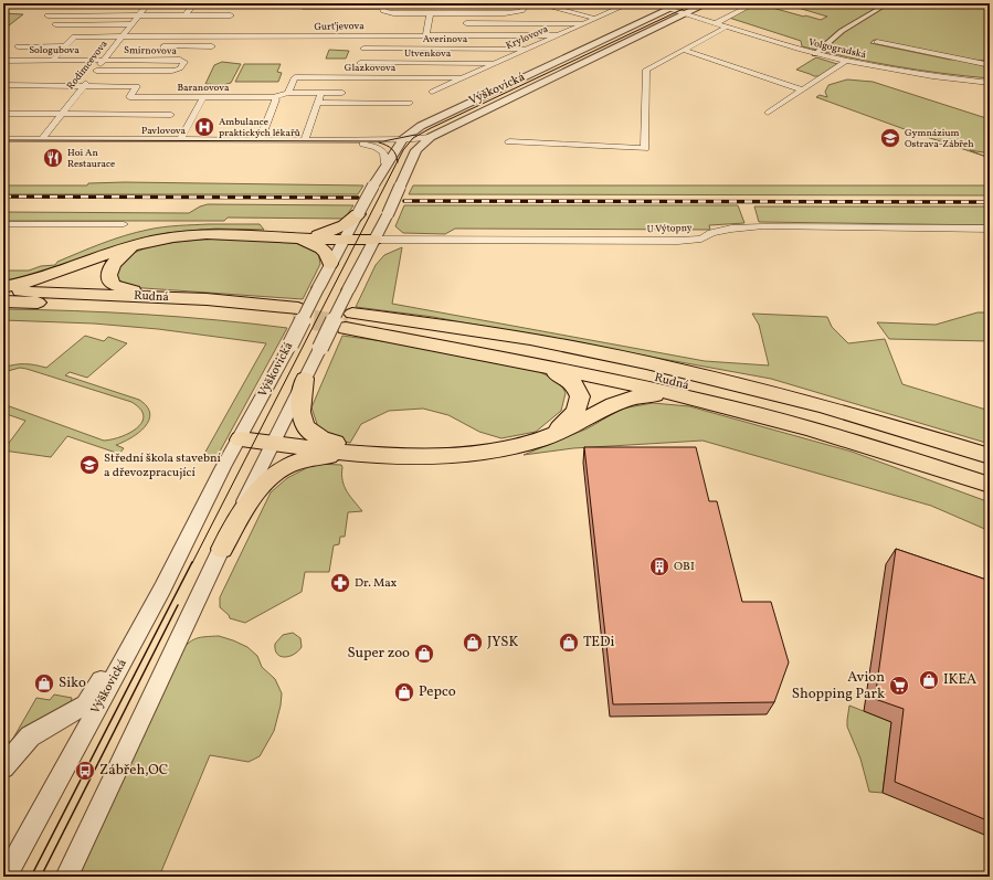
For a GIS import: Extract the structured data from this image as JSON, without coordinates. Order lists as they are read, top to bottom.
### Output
{
  "streets": {
    "highway": ["Rudná"],
    "street": [
      "Gurťjevova",
      "Krylovova",
      "Averinova",
      "Volgogradská",
      "Sologubova",
      "Smirnovova",
      "Utvenkova",
      "Rodimcevova",
      "Glazkovova",
      "Baranovova",
      "Výškovická",
      "Pavlovova",
      "U Výtopny"
    ]
  },
  "crossings": [
    ["Gurťjevova", "Krylovova"],
    ["Gurťjevova", "Rodimcevova"],
    ["Krylovova", "Averinova"],
    ["Krylovova", "Utvenkova"],
    ["Krylovova", "Glazkovova"],
    ["Volgogradská", "Výškovická"],
    ["Sologubova", "Smirnovova"],
    ["Sologubova", "Rodimcevova"],
    ["Smirnovova", "Rodimcevova"],
    ["Rodimcevova", "Baranovova"],
    ["Rodimcevova", "Pavlovova"],
    ["Glazkovova", "Baranovova"],
    ["Výškovická", "Pavlovova"],
    ["Výškovická", "U Výtopny"]
  ],
  "places": {
    "hospital": ["Ambulance praktických lékařů"],
    "school or university": ["Gymnázium Ostrava-Zábřeh", "Střední škola stavební a dřevozpracující"],
    "restaurant": ["Hoi An Restaurace"],
    "building": ["OBI"],
    "pharmacy": ["Dr. Max"],
    "shop": [
      "JYSK",
      "TEDi",
      "Super zoo",
      "IKEA",
      "Siko",
      "Pepco"
    ],
    "supermarket": ["Avion Shopping Park"],
    "bus stop": ["Zábřeh,OC"]
  }
}
